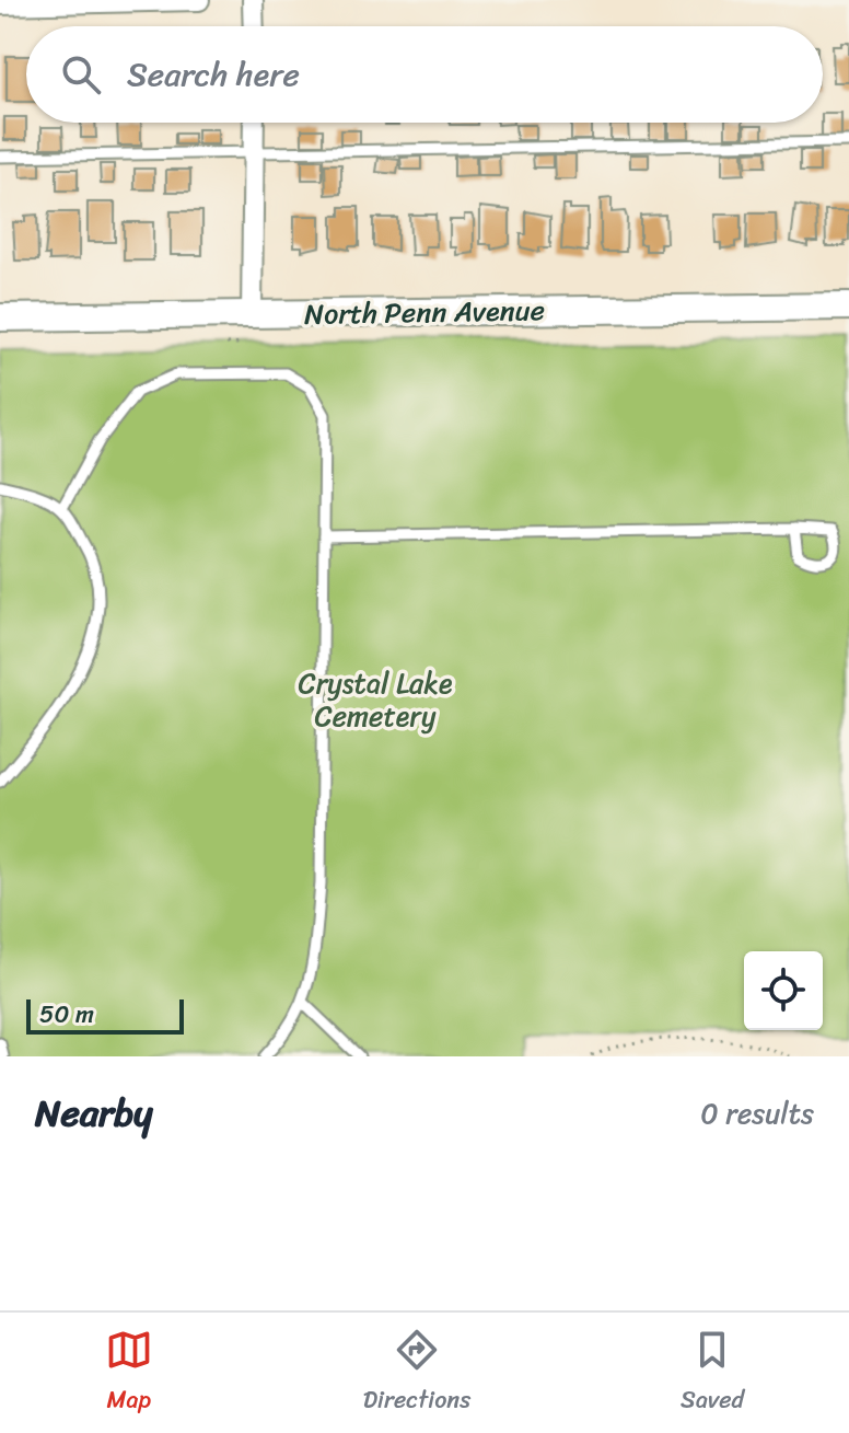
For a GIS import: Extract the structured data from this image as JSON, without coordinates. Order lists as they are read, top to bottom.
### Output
{
  "streets": {
    "main road": ["North Penn Avenue"]
  },
  "parks": ["Crystal Lake Cemetery"],
  "scale_bar": "50 m",
  "page": {
    "search": "Search here",
    "scale": "50 m",
    "heading": ["Nearby", "0 results"],
    "nav": ["Map", "Directions", "Saved"]
  }
}
